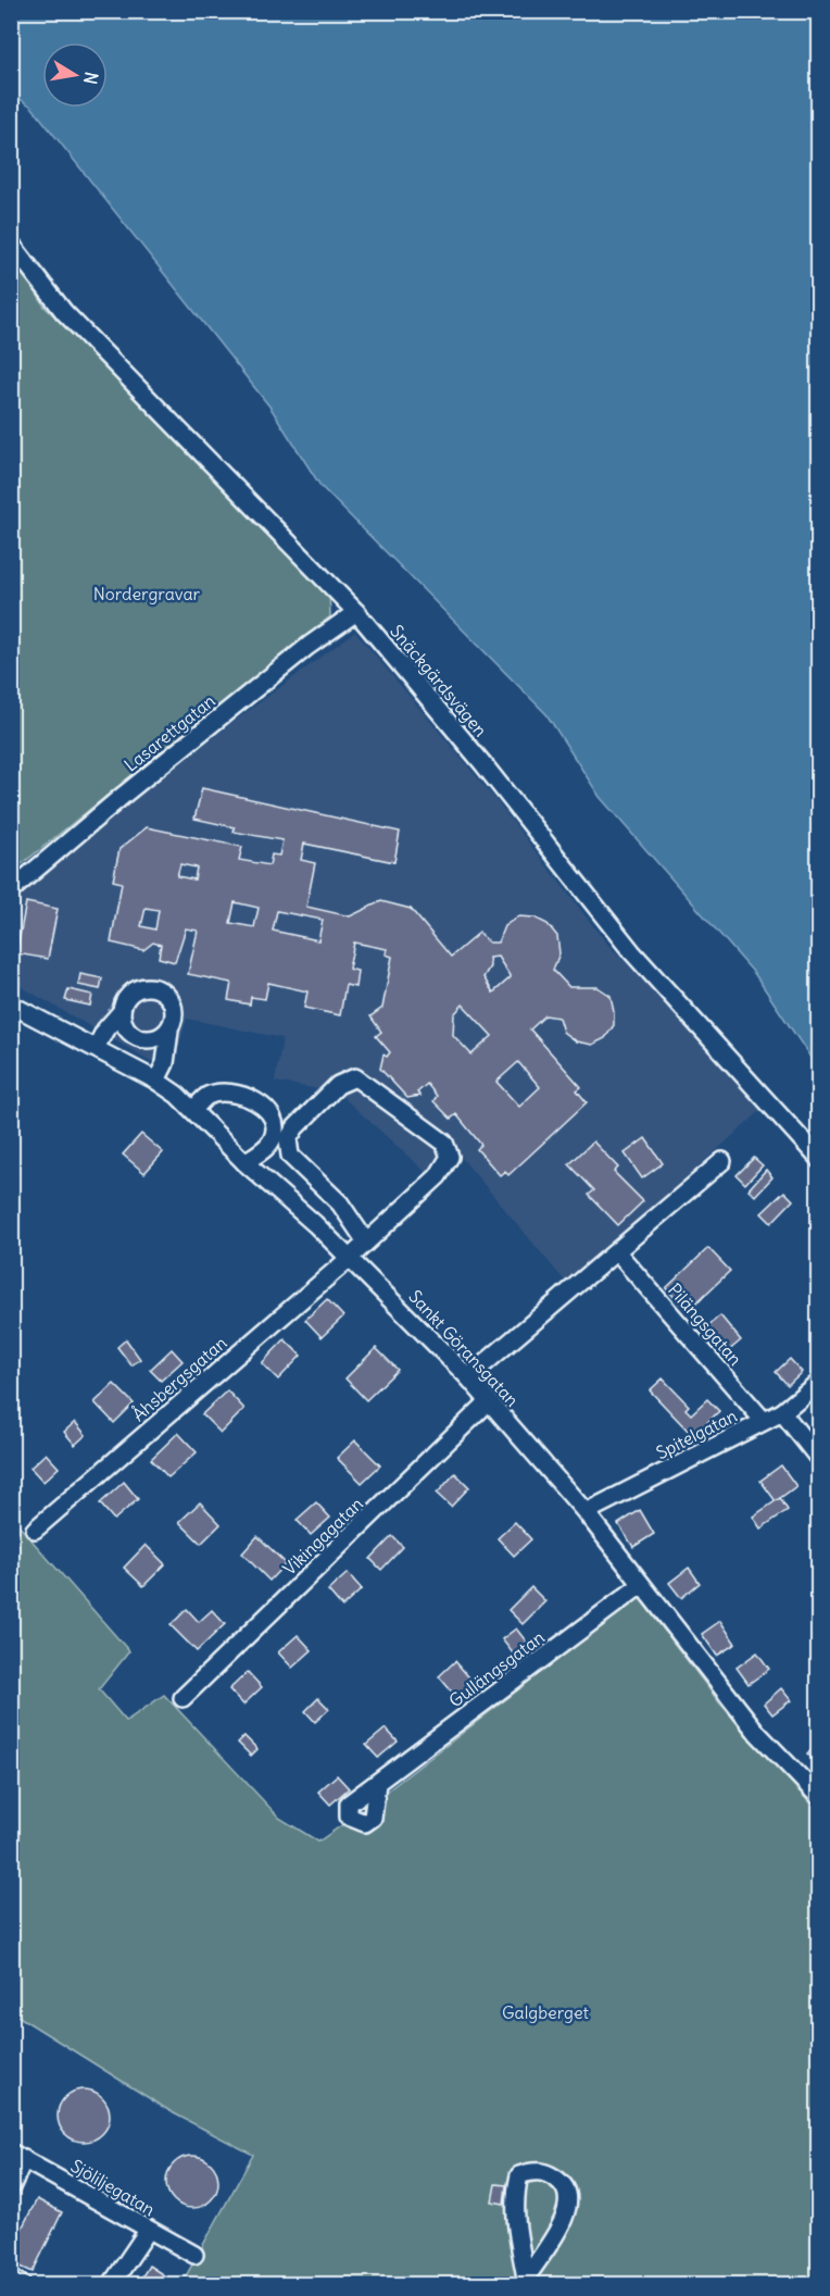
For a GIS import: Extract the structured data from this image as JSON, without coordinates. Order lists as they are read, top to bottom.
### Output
{
  "streets": {
    "street": [
      "Snäckgärdsvägen",
      "Lasarettgatan",
      "Pilängsgatan",
      "Sankt Göransgatan",
      "Åhsbergsgatan",
      "Spitelgatan",
      "Vikingagatan",
      "Gullängsgatan",
      "Sjöliljegatan"
    ]
  },
  "crossings": [
    ["Snäckgärdsvägen", "Lasarettgatan"],
    ["Pilängsgatan", "Spitelgatan"],
    ["Sankt Göransgatan", "Åhsbergsgatan"],
    ["Sankt Göransgatan", "Spitelgatan"],
    ["Sankt Göransgatan", "Vikingagatan"],
    ["Sankt Göransgatan", "Gullängsgatan"]
  ],
  "parks": ["Nordergravar", "Galgberget"],
  "north": "right"
}
